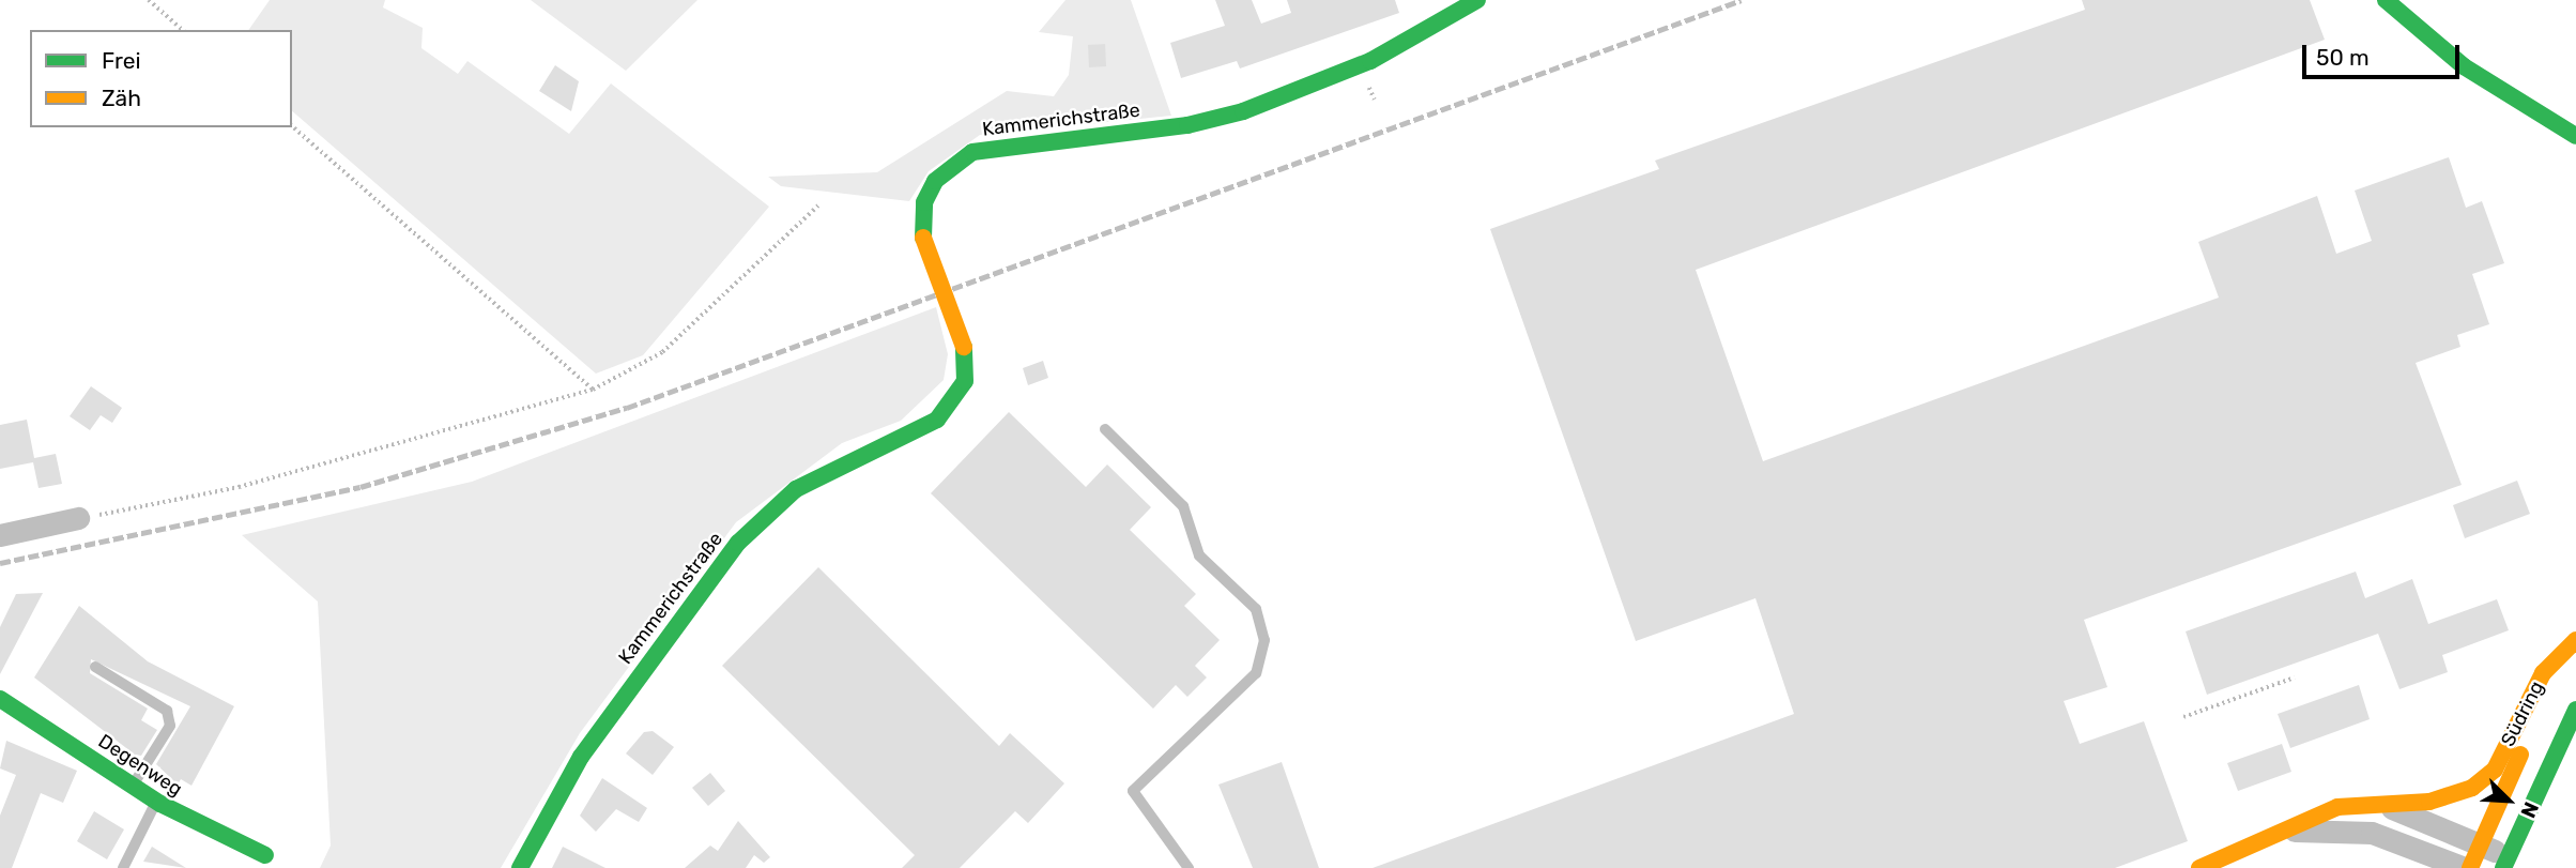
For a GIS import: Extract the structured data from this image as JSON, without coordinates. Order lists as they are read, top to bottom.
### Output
{
  "streets": {
    "street": ["Kammerichstraße", "Südring", "Degenweg"]
  },
  "legend": ["Frei", "Zäh"],
  "scale_bar": "50 m",
  "north": "bottom right"
}
